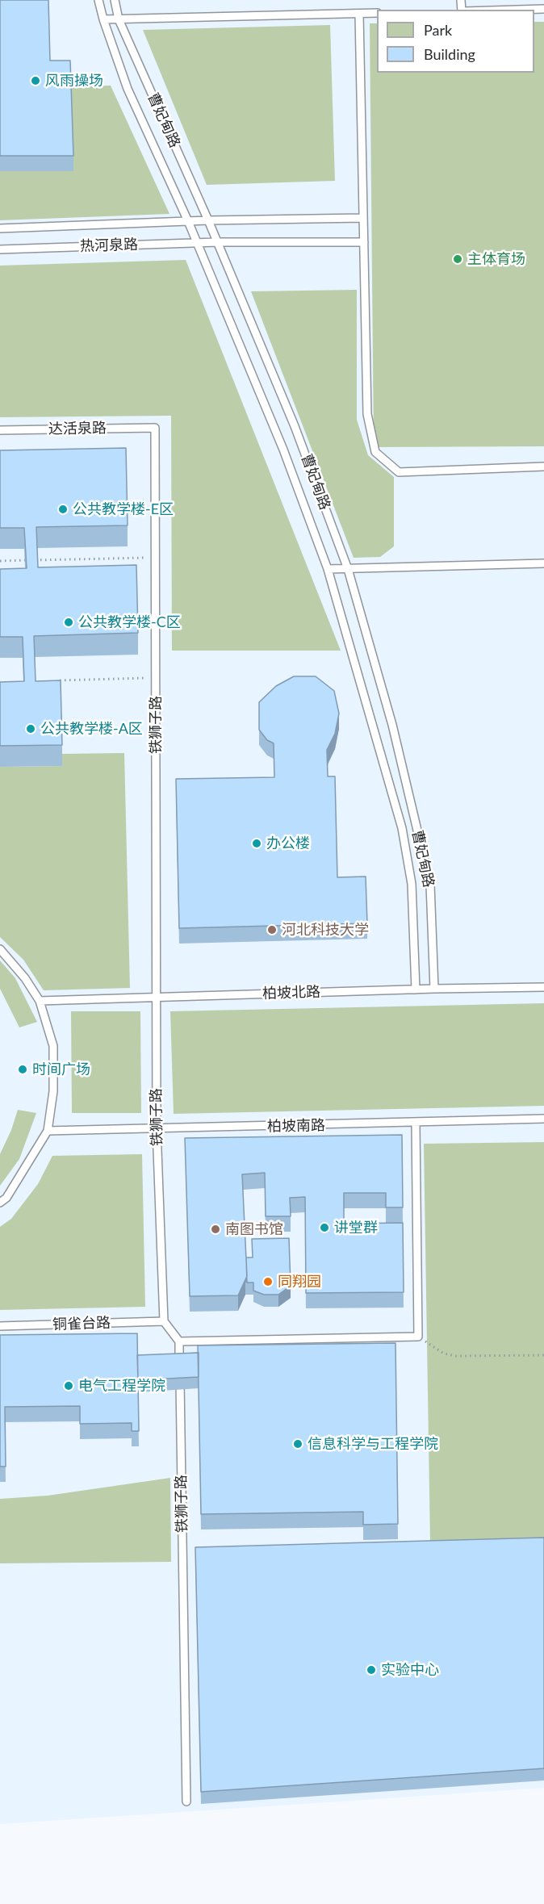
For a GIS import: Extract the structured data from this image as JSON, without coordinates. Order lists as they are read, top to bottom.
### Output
{
  "streets": {
    "lane": [
      "曹妃甸路",
      "热河泉路",
      "达活泉路",
      "铁狮子路",
      "柏坡北路",
      "柏坡南路",
      "铜雀台路"
    ]
  },
  "crossings": [
    ["曹妃甸路", "热河泉路"],
    ["曹妃甸路", "柏坡北路"],
    ["达活泉路", "铁狮子路"],
    ["铁狮子路", "柏坡北路"],
    ["铁狮子路", "柏坡南路"],
    ["铁狮子路", "铜雀台路"]
  ],
  "places": [
    "风雨操场",
    "主体育场",
    "公共教学楼-E区",
    "公共教学楼-C区",
    "公共教学楼-A区",
    "办公楼",
    "河北科技大学",
    "时间广场",
    "讲堂群",
    "南图书馆",
    "同翔园",
    "电气工程学院",
    "信息科学与工程学院",
    "实验中心"
  ],
  "legend": ["Park", "Building"]
}
